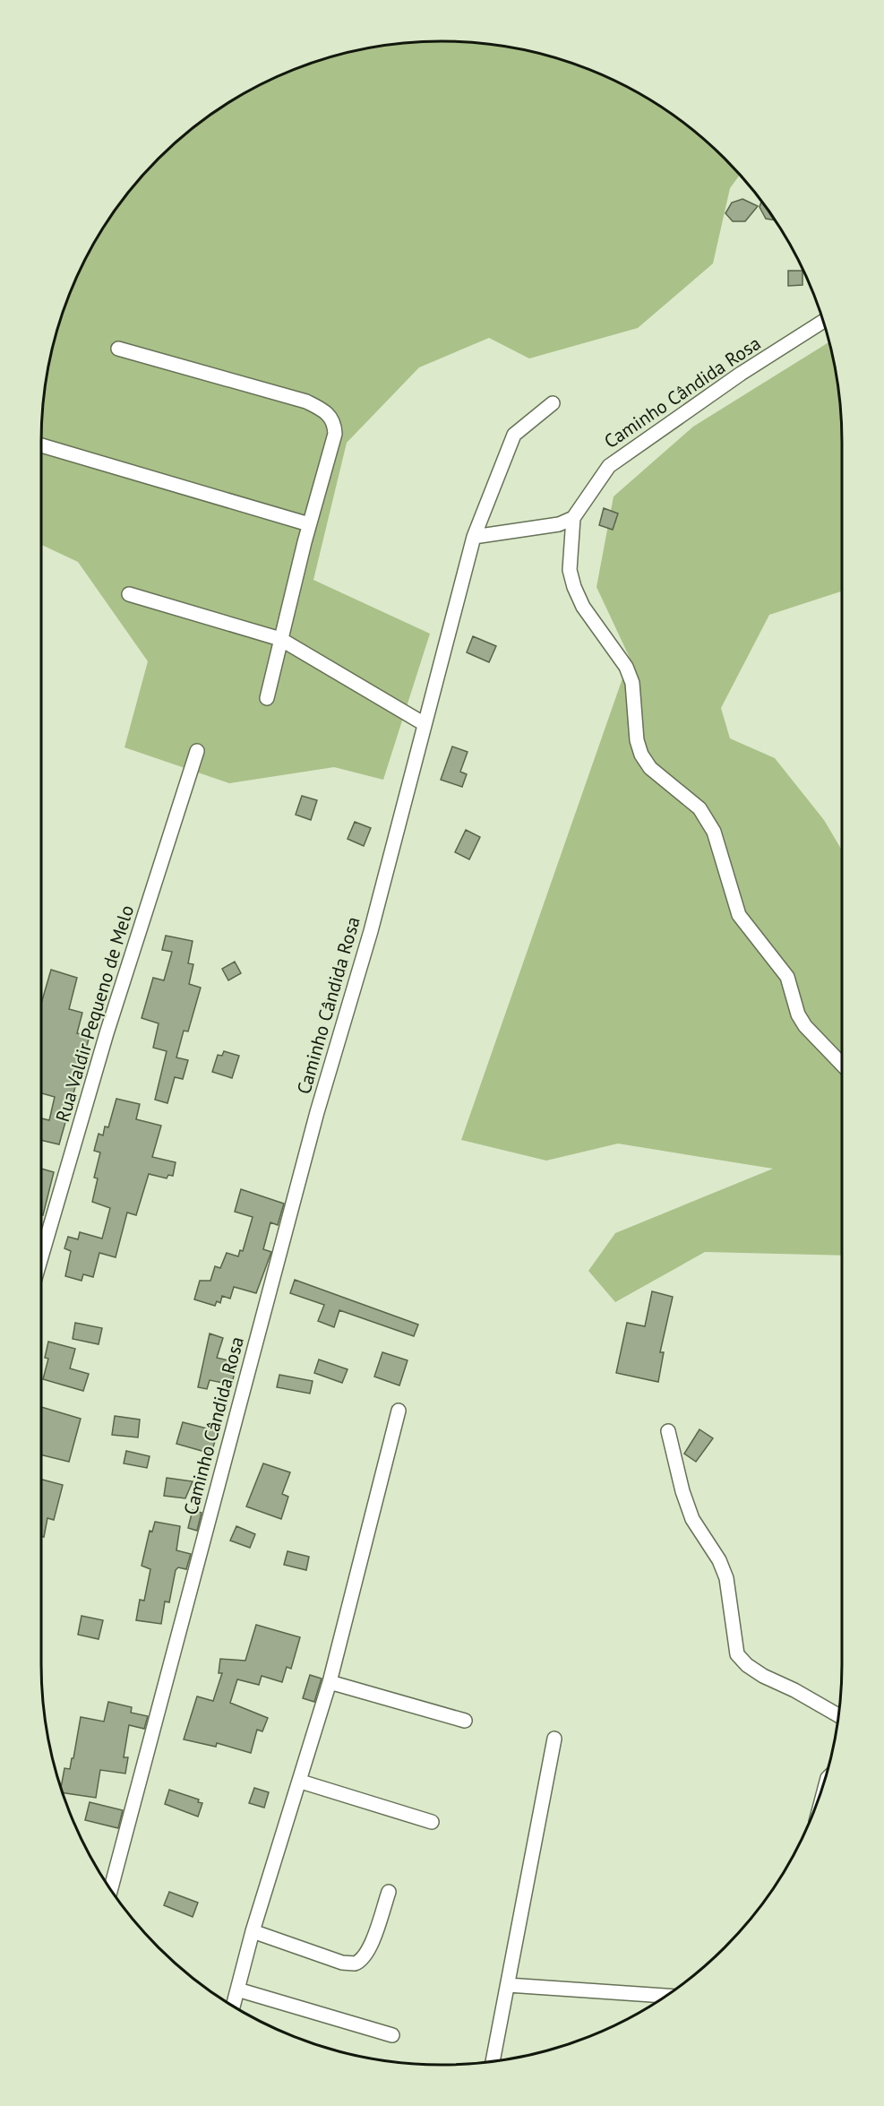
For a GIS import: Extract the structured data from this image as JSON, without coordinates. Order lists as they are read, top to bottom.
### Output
{
  "streets": {
    "street": ["Caminho Cândida Rosa", "Rua Valdir Pequeno de Melo"]
  }
}
